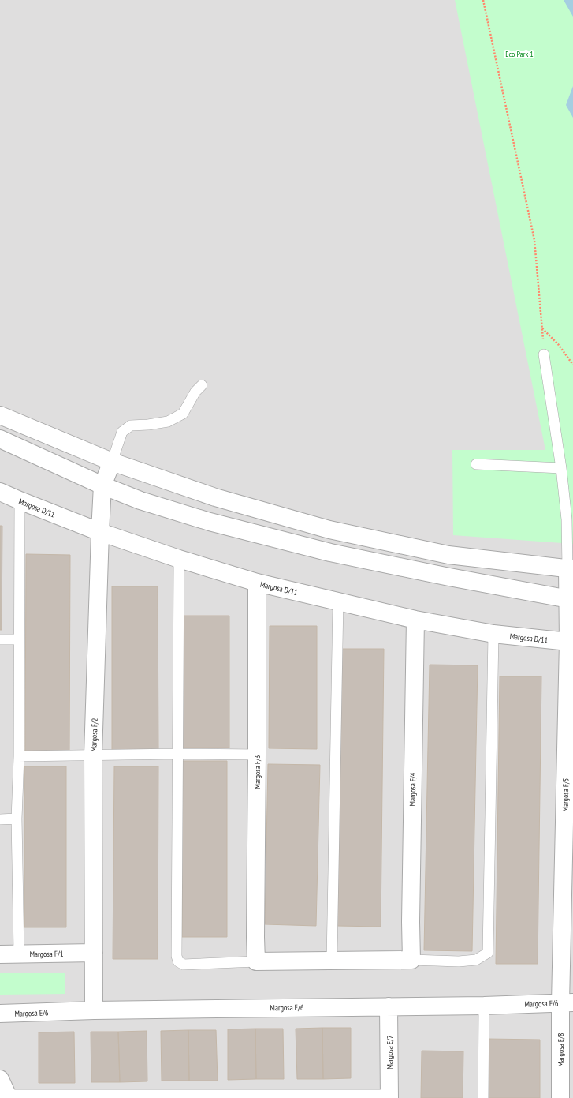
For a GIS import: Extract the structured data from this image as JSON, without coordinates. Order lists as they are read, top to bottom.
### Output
{
  "streets": {
    "street": [
      "Margosa D/11",
      "Margosa F/2",
      "Margosa F/3",
      "Margosa F/4",
      "Margosa F/5",
      "Margosa F/1",
      "Margosa E/6",
      "Margosa E/8",
      "Margosa E/7"
    ]
  },
  "crossings": [
    ["Margosa D/11", "Margosa F/2"],
    ["Margosa D/11", "Margosa F/3"],
    ["Margosa D/11", "Margosa F/4"],
    ["Margosa D/11", "Margosa F/5"],
    ["Margosa F/2", "Margosa F/1"],
    ["Margosa F/2", "Margosa E/6"],
    ["Margosa F/5", "Margosa E/6"],
    ["Margosa F/5", "Margosa E/8"],
    ["Margosa E/6", "Margosa E/8"],
    ["Margosa E/6", "Margosa E/7"]
  ],
  "parks": ["Eco Park 1"]
}
